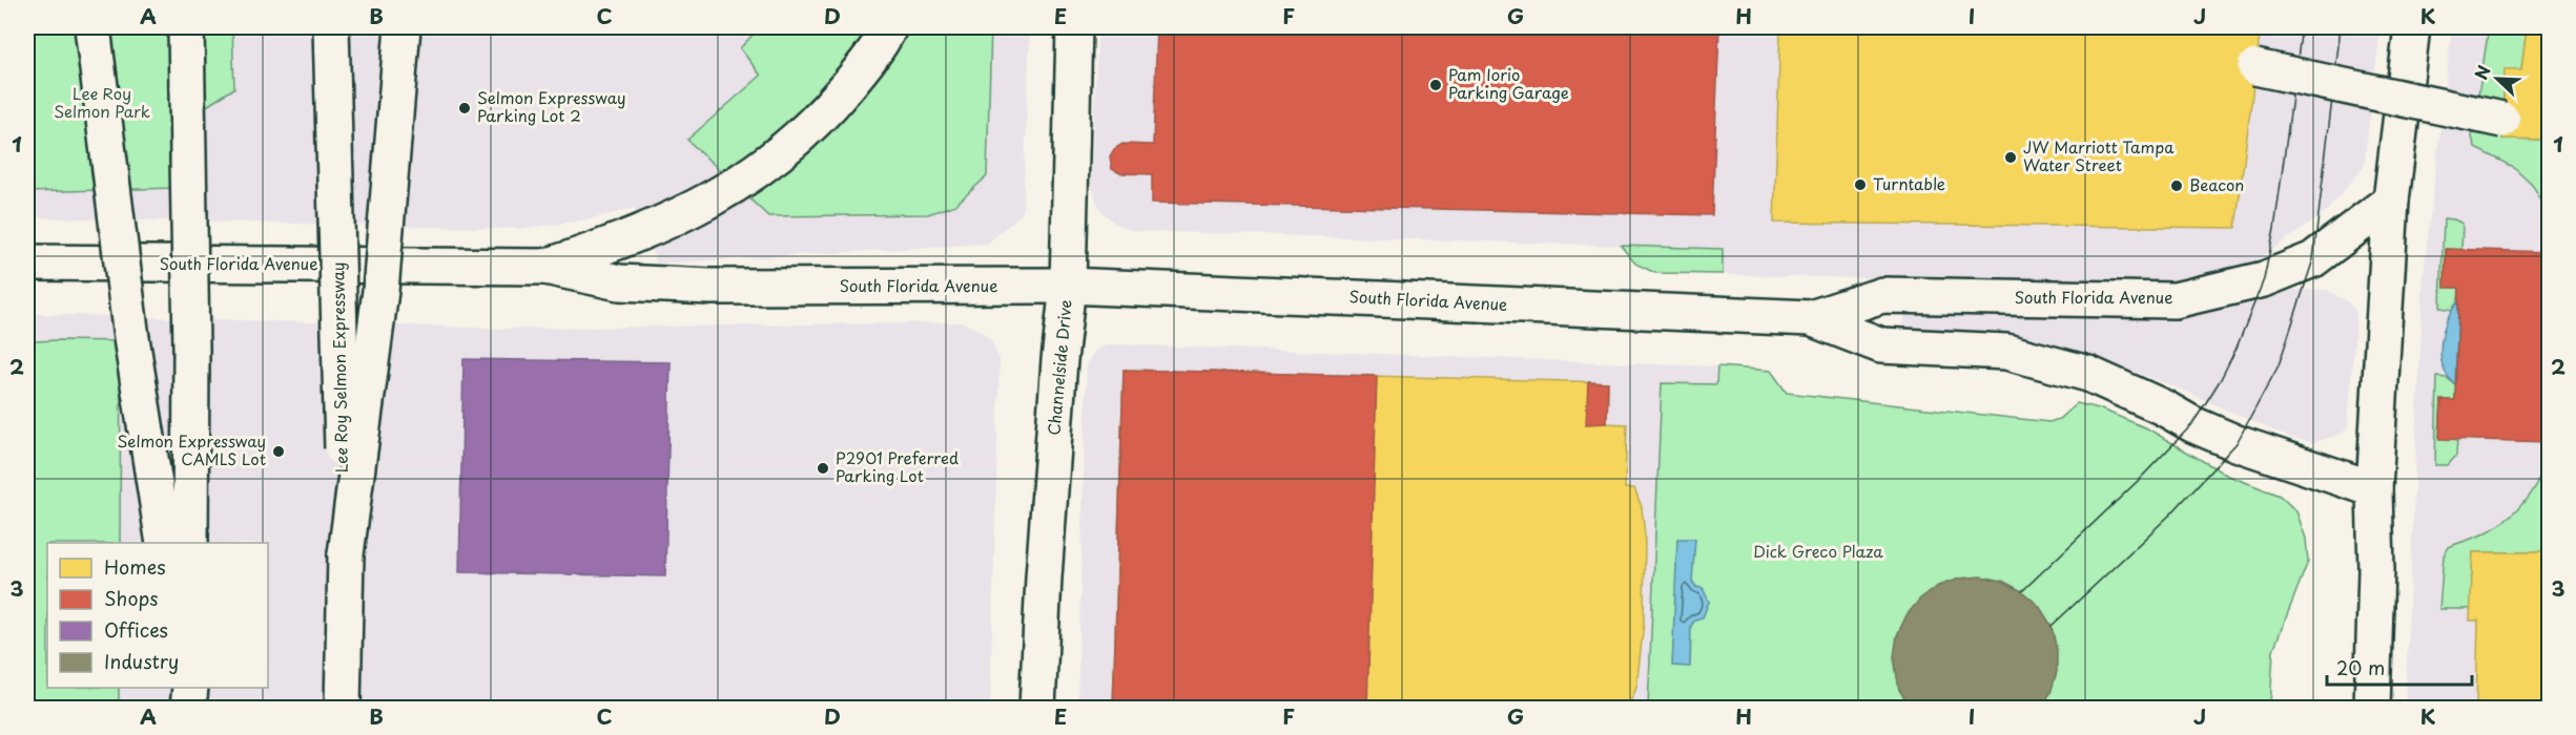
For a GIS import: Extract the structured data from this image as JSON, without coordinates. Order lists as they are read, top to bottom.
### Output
{
  "streets": {
    "main road": ["South Florida Avenue", "Lee Roy Selmon Expressway", "Channelside Drive"]
  },
  "crossings": [
    ["South Florida Avenue", "Channelside Drive"]
  ],
  "parks": ["Lee Roy Selmon Park", "Dick Greco Plaza"],
  "places": [
    "Pam Iorio Parking Garage",
    "Selmon Expressway Parking Lot 2",
    "JW Marriott Tampa Water Street",
    "Turntable",
    "Beacon",
    "Selmon Expressway CAMLS Lot",
    "P2901 Preferred Parking Lot"
  ],
  "legend": [
    "Homes",
    "Shops",
    "Offices",
    "Industry"
  ],
  "scale_bar": "20 m",
  "north": "top left",
  "grid": {
    "columns": [
      "A",
      "B",
      "C",
      "D",
      "E",
      "F",
      "G",
      "H",
      "I",
      "J",
      "K"
    ],
    "rows": ["1", "2", "3"]
  }
}
